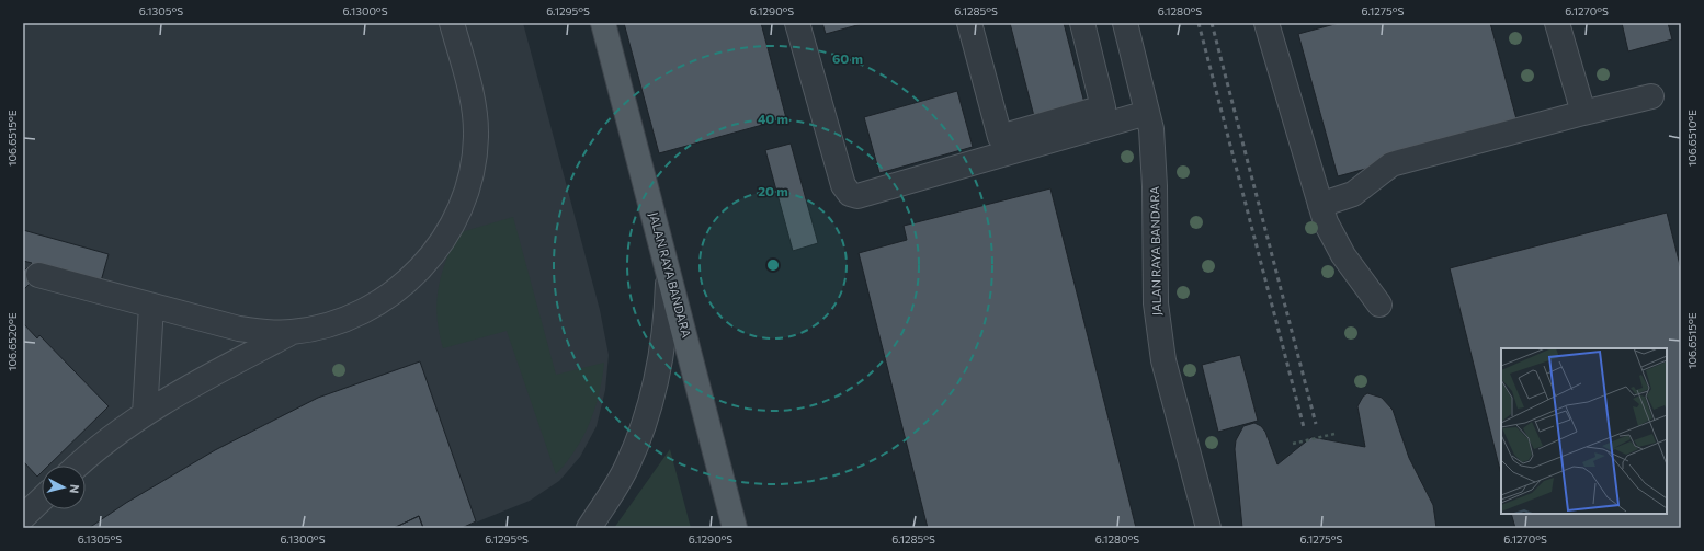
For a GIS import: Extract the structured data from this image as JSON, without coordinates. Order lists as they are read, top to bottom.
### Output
{
  "streets": {
    "main road": ["JALAN RAYA BANDARA"]
  },
  "north": "right",
  "coordinates": [
    "6.1305°S",
    "6.1300°S",
    "6.1295°S",
    "6.1290°S",
    "6.1285°S",
    "6.1280°S",
    "6.1275°S",
    "6.1270°S",
    "106.6510°E",
    "106.6515°E",
    "106.6520°E"
  ],
  "rings": ["60 m", "40 m", "20 m"]
}
